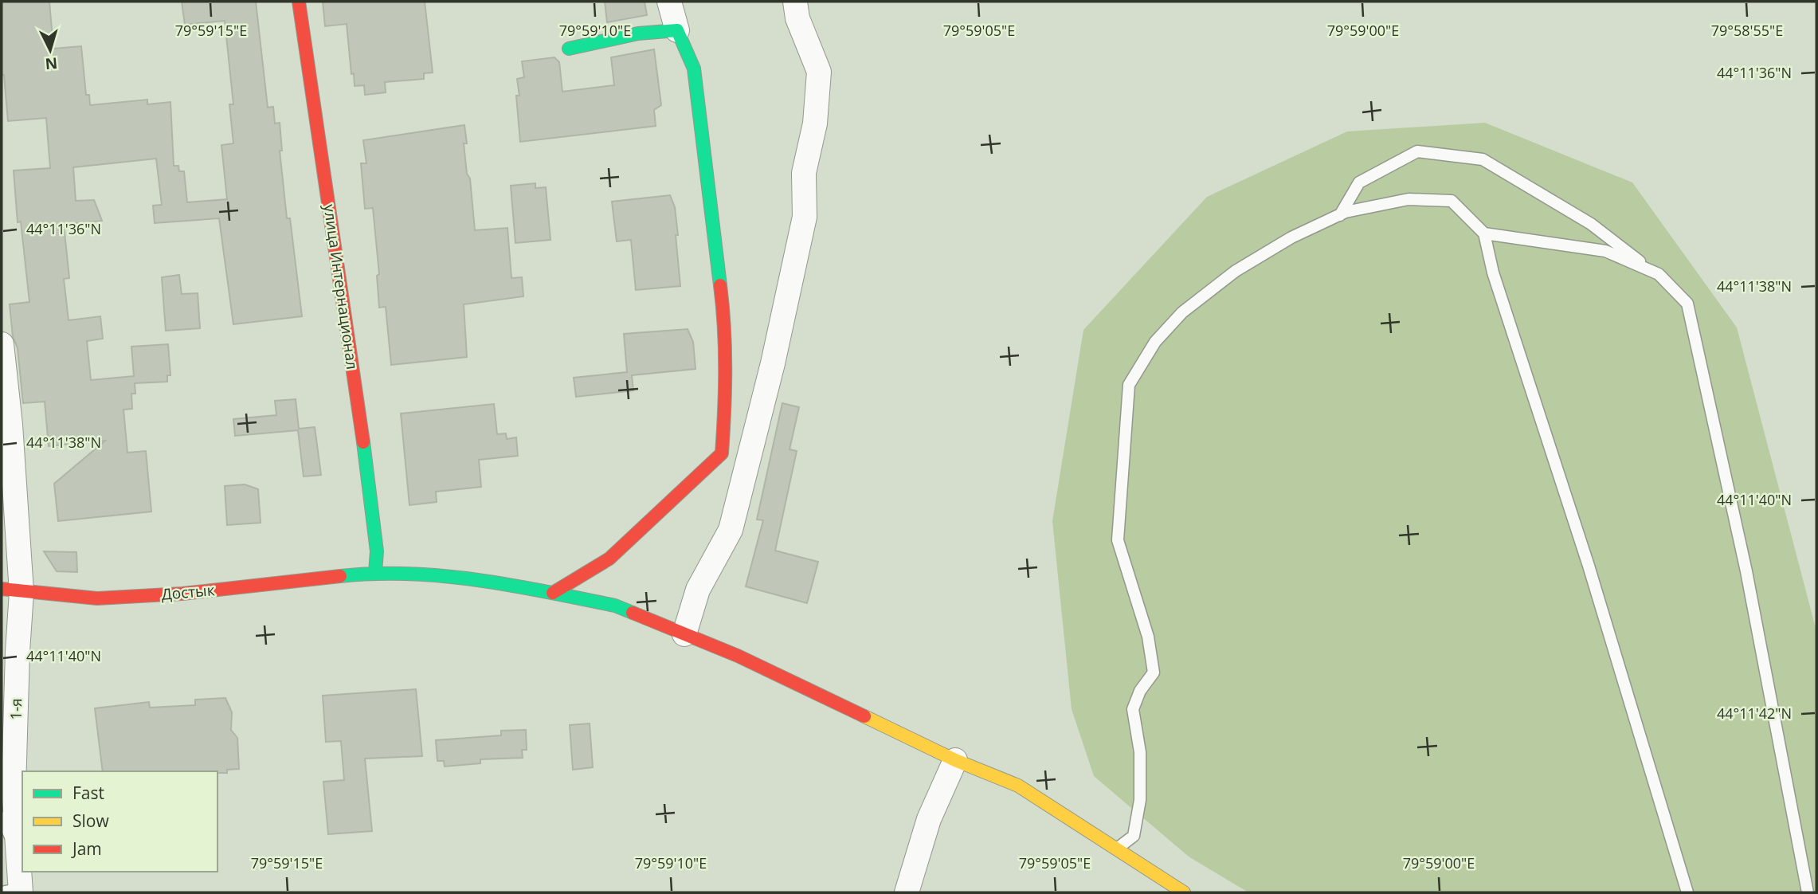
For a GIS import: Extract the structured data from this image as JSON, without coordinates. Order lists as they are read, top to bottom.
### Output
{
  "streets": {
    "street": ["улица Интернационал", "Достык", "1-я"]
  },
  "crossings": [
    ["улица Интернационал", "Достык"],
    ["Достык", "1-я"]
  ],
  "legend": ["Fast", "Slow", "Jam"],
  "north": "bottom",
  "coordinates": [
    "79°59'15\"E",
    "79°59'10\"E",
    "79°59'05\"E",
    "79°59'00\"E",
    "79°58'55\"E",
    "44°11'36\"N",
    "44°11'38\"N",
    "44°11'40\"N",
    "44°11'42\"N"
  ]
}
